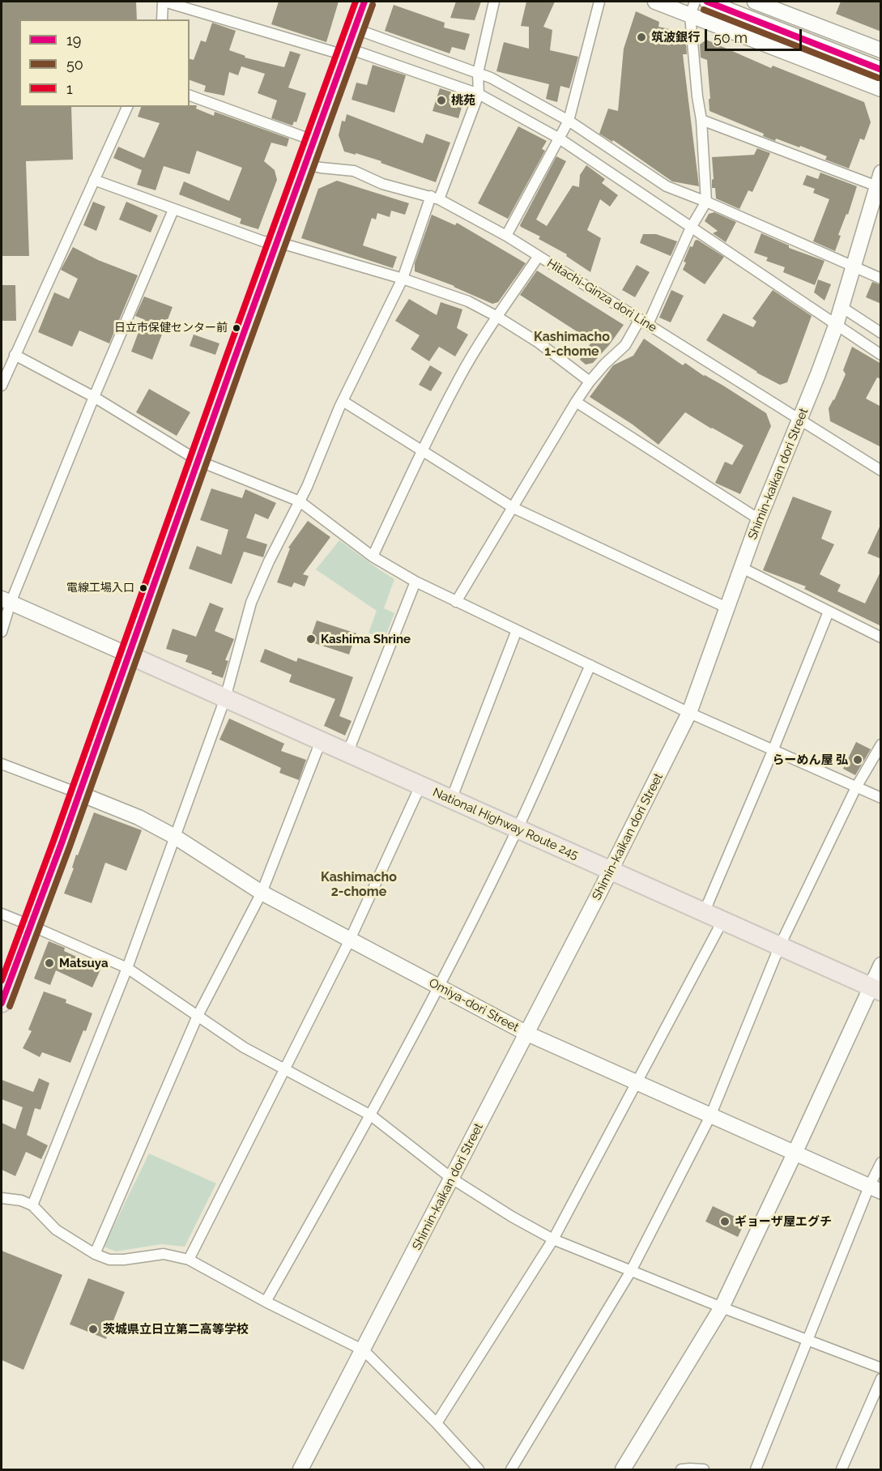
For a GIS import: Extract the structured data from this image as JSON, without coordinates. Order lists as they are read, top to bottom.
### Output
{
  "streets": {
    "highway": ["National Highway Route 245"],
    "street": ["Hitachi-Ginza dori Line", "Shimin-kaikan dori Street", "Omiya-dori Street"]
  },
  "crossings": [
    ["Hitachi-Ginza dori Line", "Shimin-kaikan dori Street"],
    ["Shimin-kaikan dori Street", "National Highway Route 245"],
    ["Shimin-kaikan dori Street", "Omiya-dori Street"]
  ],
  "districts": ["Kashimacho 1-chome", "Kashimacho 2-chome"],
  "places": [
    "筑波銀行",
    "桃苑",
    "日立市保健センター前",
    "電線工場入口",
    "Kashima Shrine",
    "らーめん屋 弘",
    "Matsuya",
    "ギョーザ屋エグチ",
    "茨城県立日立第二高等学校"
  ],
  "lines": ["transit line 19", "transit line 1", "transit line 50"],
  "legend": ["19", "50", "1"],
  "scale_bar": "50 m"
}
